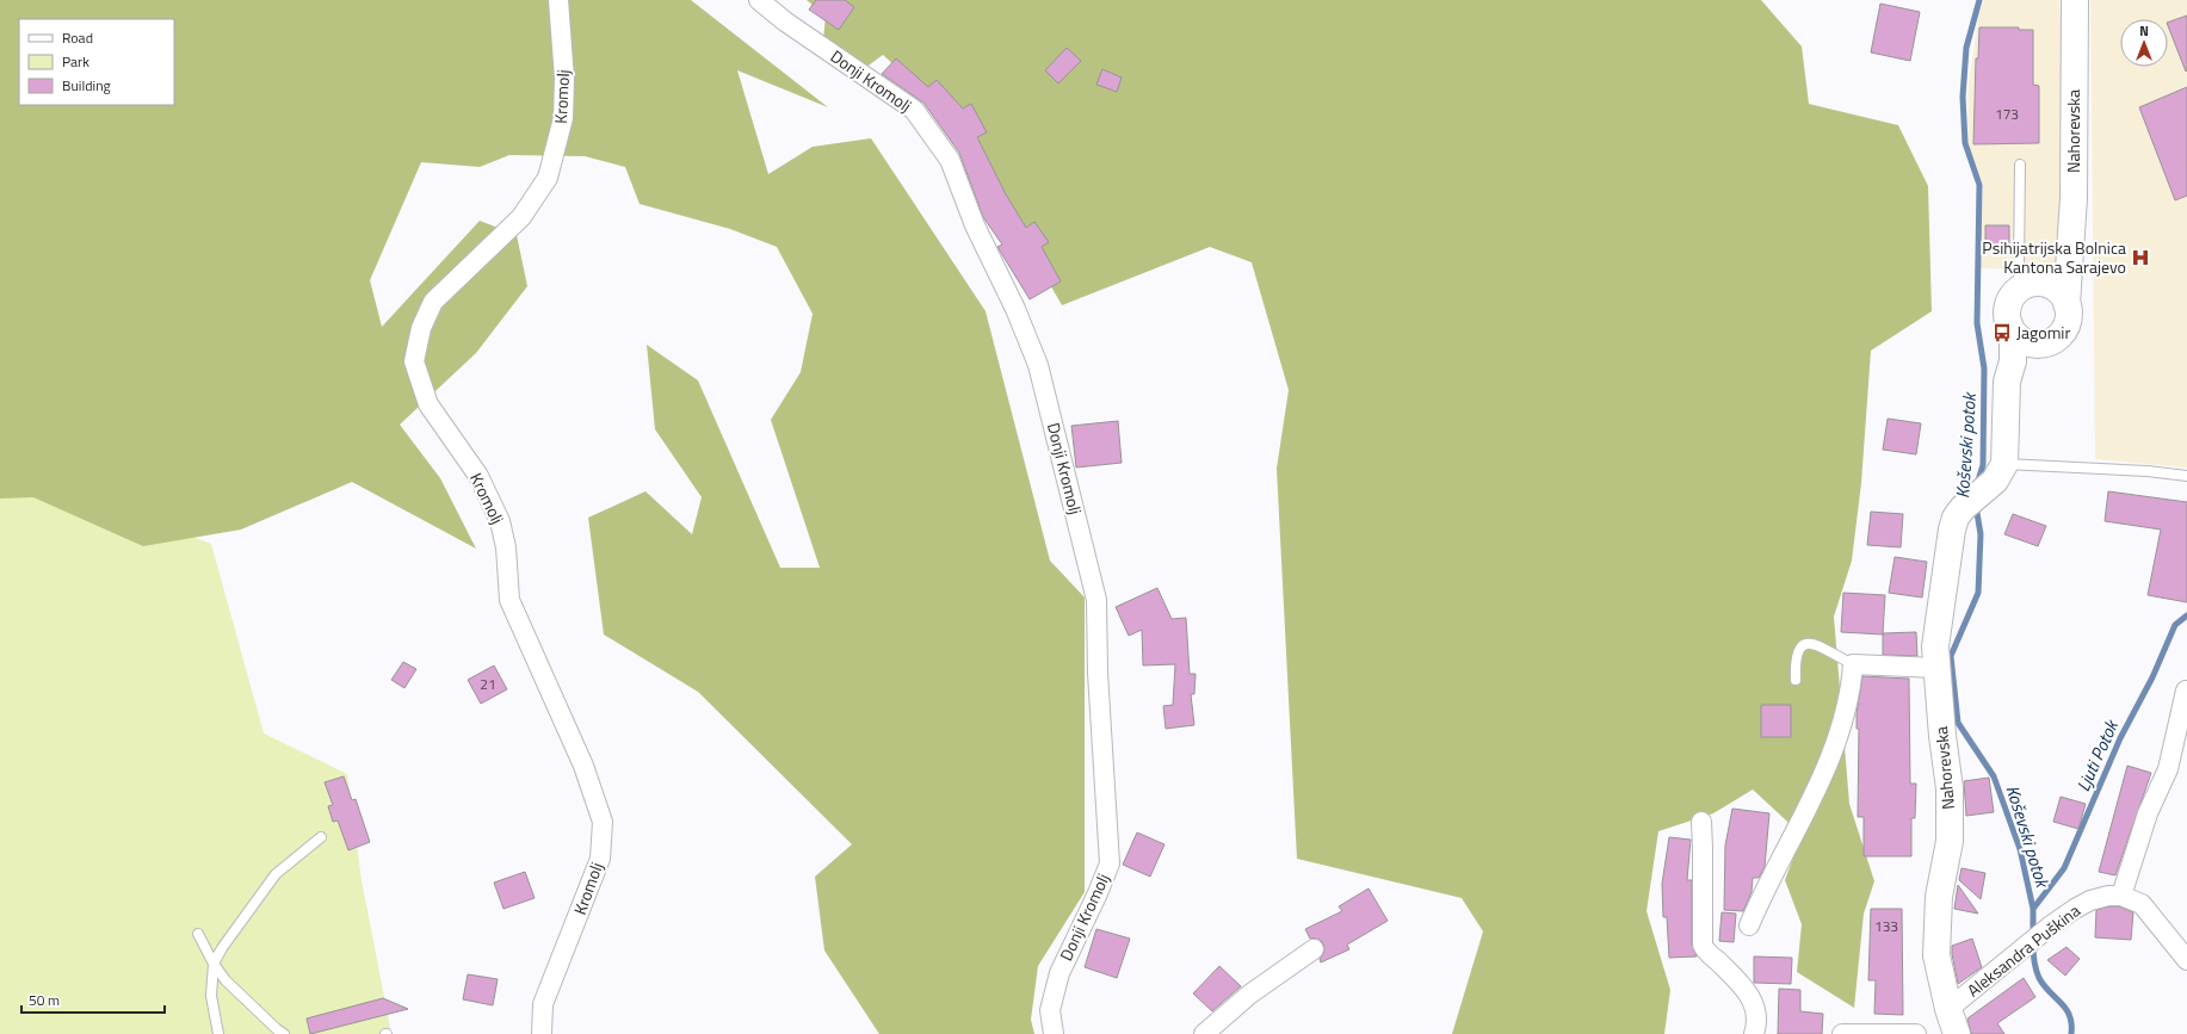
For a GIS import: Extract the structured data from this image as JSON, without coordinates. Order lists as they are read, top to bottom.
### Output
{
  "streets": {
    "street": [
      "Donji Kromolj",
      "Kromolj",
      "Nahorevska",
      "Aleksandra Puškina"
    ]
  },
  "crossings": [
    ["Nahorevska", "Aleksandra Puškina"]
  ],
  "water": ["Koševski potok", "Ljuti Potok"],
  "places": {
    "hospital": ["Psihijatrijska Bolnica Kantona Sarajevo"],
    "bus stop": ["Jagomir"]
  },
  "house_numbers": ["173", "21", "133"],
  "legend": ["Road", "Park", "Building"],
  "scale_bar": "50 m",
  "north": "top"
}
